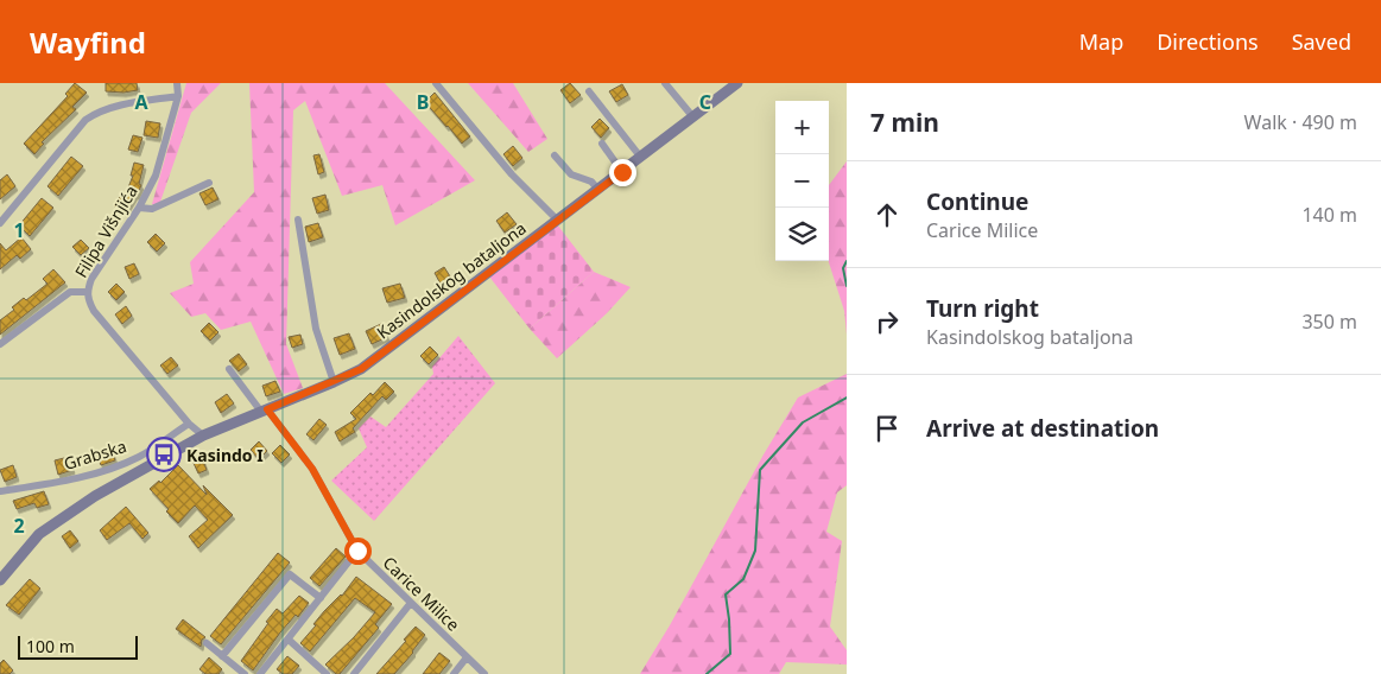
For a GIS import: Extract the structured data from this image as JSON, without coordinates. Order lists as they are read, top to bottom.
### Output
{
  "streets": {
    "street": [
      "Filipa Višnjića",
      "Kasindolskog bataljona",
      "Grabska",
      "Carice Milice"
    ]
  },
  "crossings": [
    ["Filipa Višnjića", "Kasindolskog bataljona"],
    ["Filipa Višnjića", "Grabska"],
    ["Kasindolskog bataljona", "Carice Milice"]
  ],
  "places": {
    "bus stop": ["Kasindo I"]
  },
  "scale_bar": "100 m",
  "page": {
    "header": "Wayfind",
    "nav": ["Map", "Directions", "Saved"],
    "heading": ["7 min", "Walk · 490 m"],
    "map_buttons": ["+", "−"],
    "list": [
      ["Continue", "Carice Milice", "140 m"],
      ["Turn right", "Kasindolskog bataljona", "350 m"],
      "Arrive at destination"
    ],
    "scale": "100 m"
  },
  "grid": {
    "columns": ["A", "B", "C"],
    "rows": ["1", "2"]
  }
}
